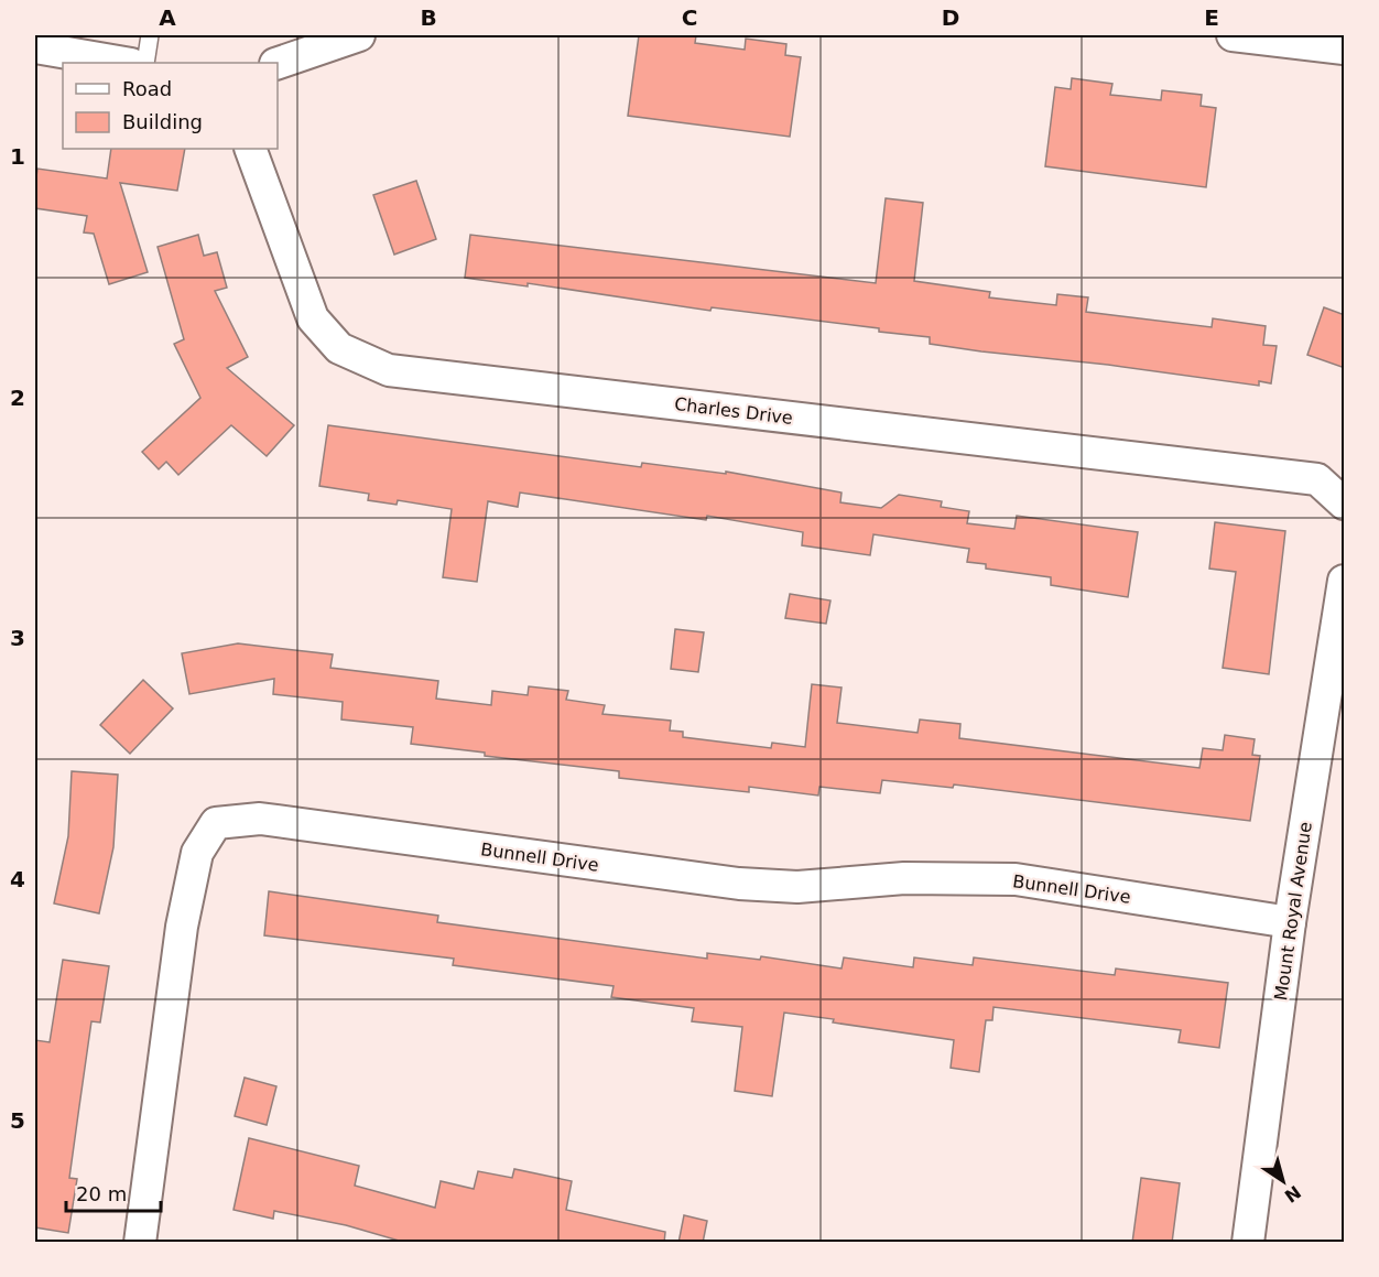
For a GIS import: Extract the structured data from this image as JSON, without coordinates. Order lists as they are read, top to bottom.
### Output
{
  "streets": {
    "street": ["Charles Drive", "Bunnell Drive", "Mount Royal Avenue"]
  },
  "crossings": [
    ["Bunnell Drive", "Mount Royal Avenue"]
  ],
  "legend": ["Road", "Building"],
  "scale_bar": "20 m",
  "north": "bottom right",
  "grid": {
    "columns": [
      "A",
      "B",
      "C",
      "D",
      "E"
    ],
    "rows": [
      "1",
      "2",
      "3",
      "4",
      "5"
    ]
  }
}
